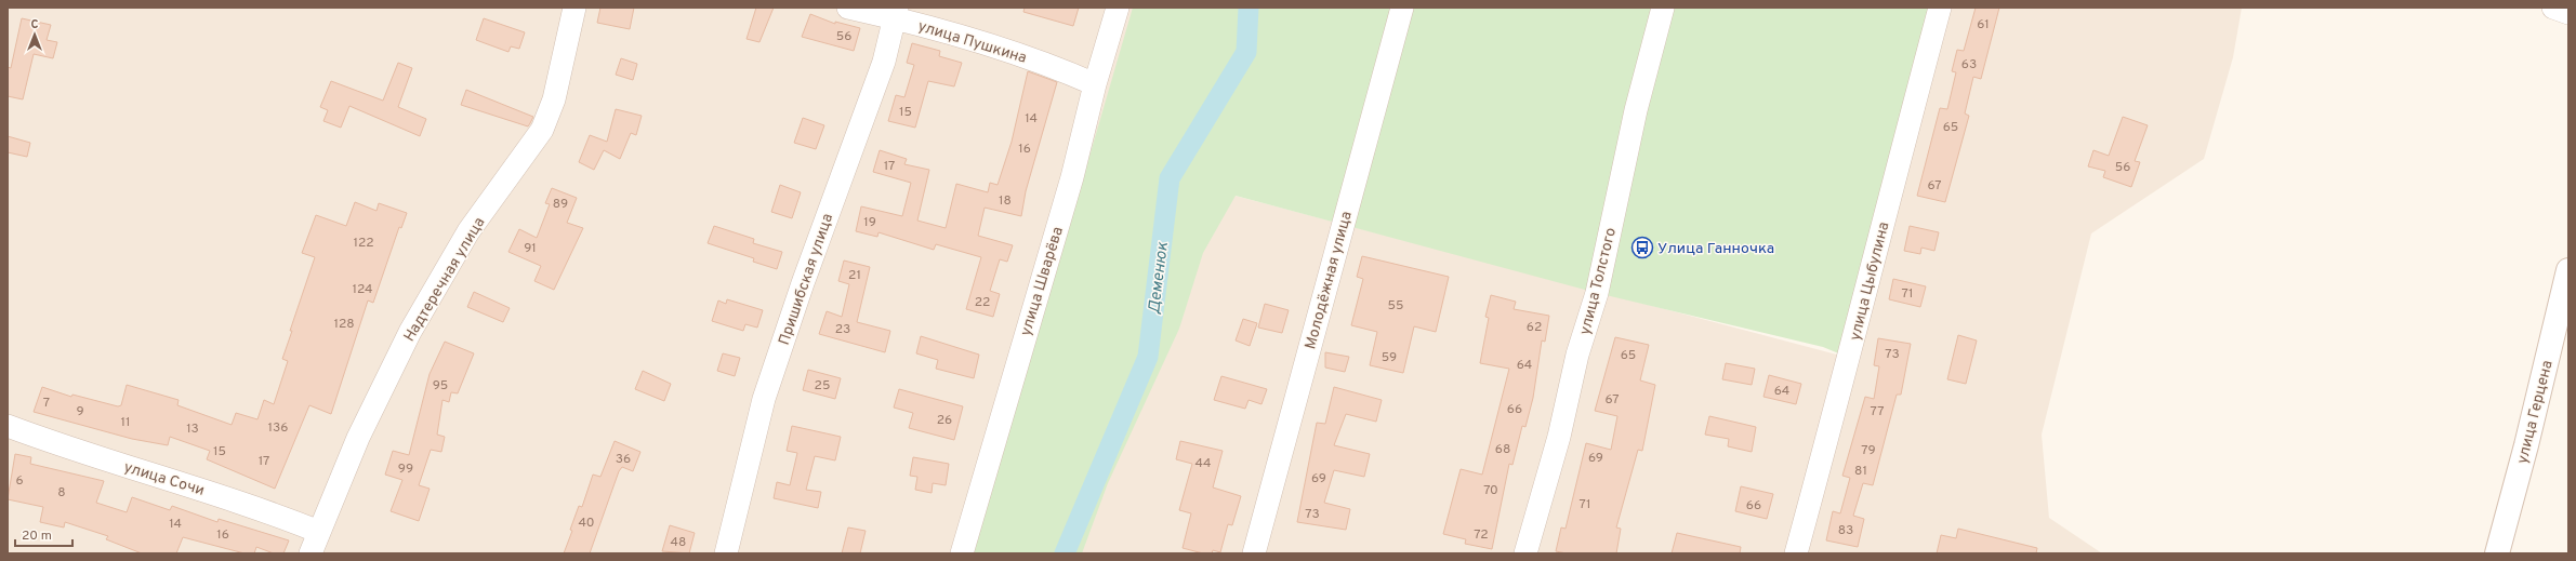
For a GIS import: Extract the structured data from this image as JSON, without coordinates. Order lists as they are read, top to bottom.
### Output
{
  "streets": {
    "main road": ["улица Герцена"],
    "street": [
      "улица Пушкина",
      "Надтеречная улица",
      "Пришибская улица",
      "Молодёжная улица",
      "улица Шварёва",
      "улица Толстого",
      "улица Цыбулина",
      "улица Сочи"
    ]
  },
  "crossings": [
    ["улица Пушкина", "Пришибская улица"],
    ["улица Пушкина", "улица Шварёва"],
    ["Надтеречная улица", "улица Сочи"]
  ],
  "water": ["Деменюк"],
  "places": {
    "bus stop": ["Улица Ганночка"]
  },
  "house_numbers": [
    "61",
    "56",
    "63",
    "15",
    "14",
    "65",
    "16",
    "17",
    "56",
    "67",
    "18",
    "89",
    "19",
    "122",
    "91",
    "21",
    "124",
    "71",
    "22",
    "55",
    "128",
    "62",
    "23",
    "73",
    "65",
    "59",
    "64",
    "95",
    "25",
    "64",
    "67",
    "7",
    "66",
    "9",
    "77",
    "26",
    "11",
    "136",
    "13",
    "68",
    "79",
    "15",
    "69",
    "36",
    "17",
    "44",
    "99",
    "81",
    "69",
    "6",
    "70",
    "8",
    "71",
    "66",
    "73",
    "40",
    "14",
    "83",
    "16",
    "72",
    "48"
  ],
  "scale_bar": "20 m",
  "north": "top"
}
